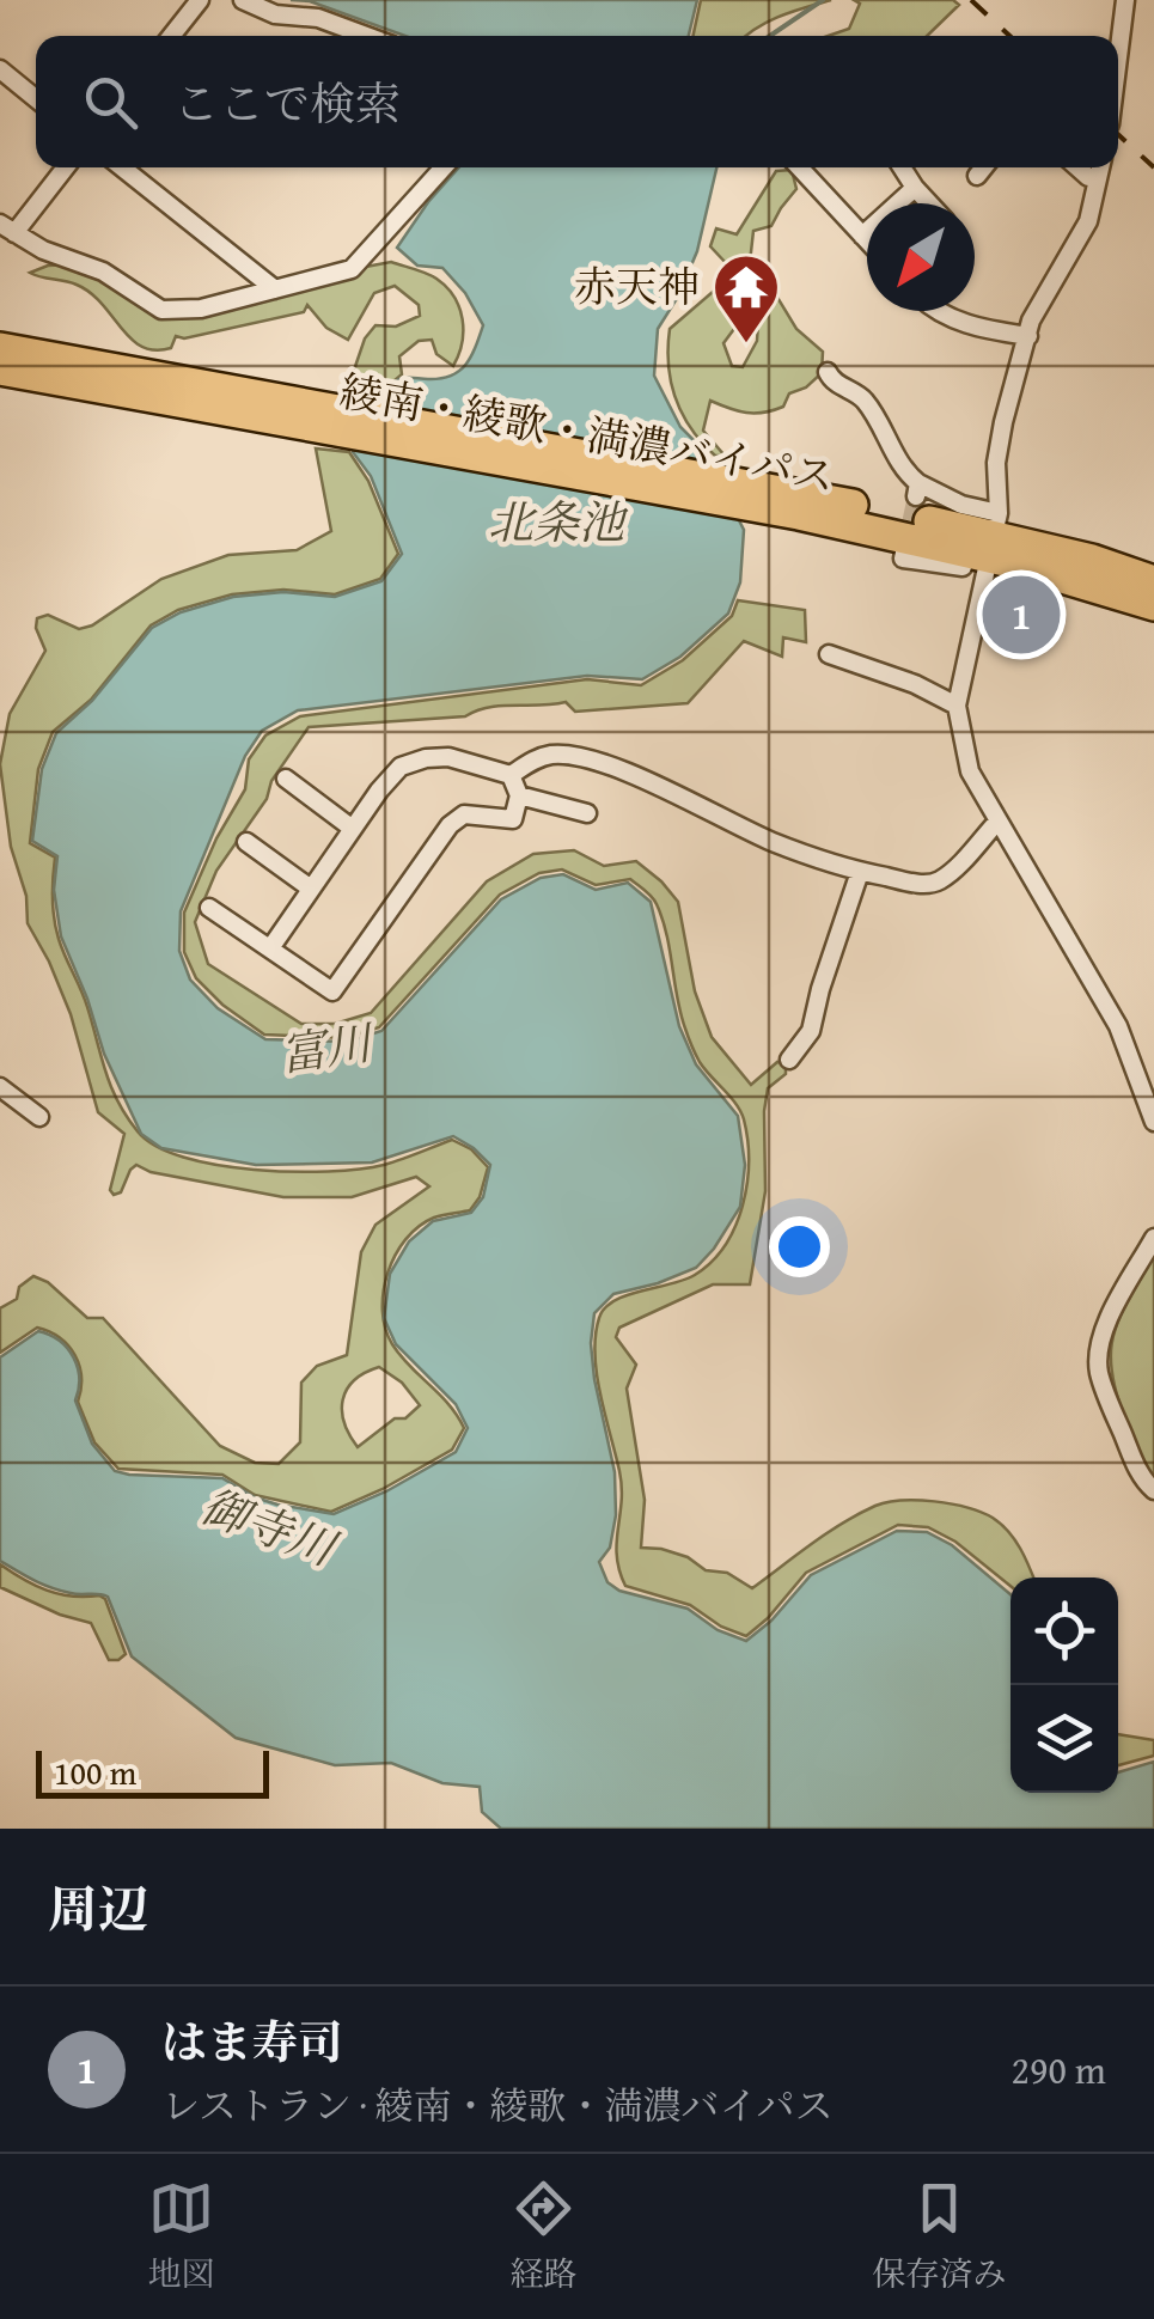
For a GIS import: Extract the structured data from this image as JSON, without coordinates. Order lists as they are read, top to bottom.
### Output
{
  "streets": {
    "highway": ["綾南・綾歌・満濃バイパス"]
  },
  "water": ["北条池", "富川", "御寺川"],
  "places": {
    "temple": ["赤天神"]
  },
  "scale_bar": "100 m",
  "north": "bottom left",
  "page": {
    "search": "ここで検索",
    "pins": "1",
    "scale": "100 m",
    "heading": "周辺",
    "list": [
      {
        "mark": "1",
        "name": "はま寿司",
        "note": "レストラン · 綾南・綾歌・満濃バイパス",
        "value": "290 m"
      }
    ],
    "nav": ["地図", "経路", "保存済み"]
  }
}
